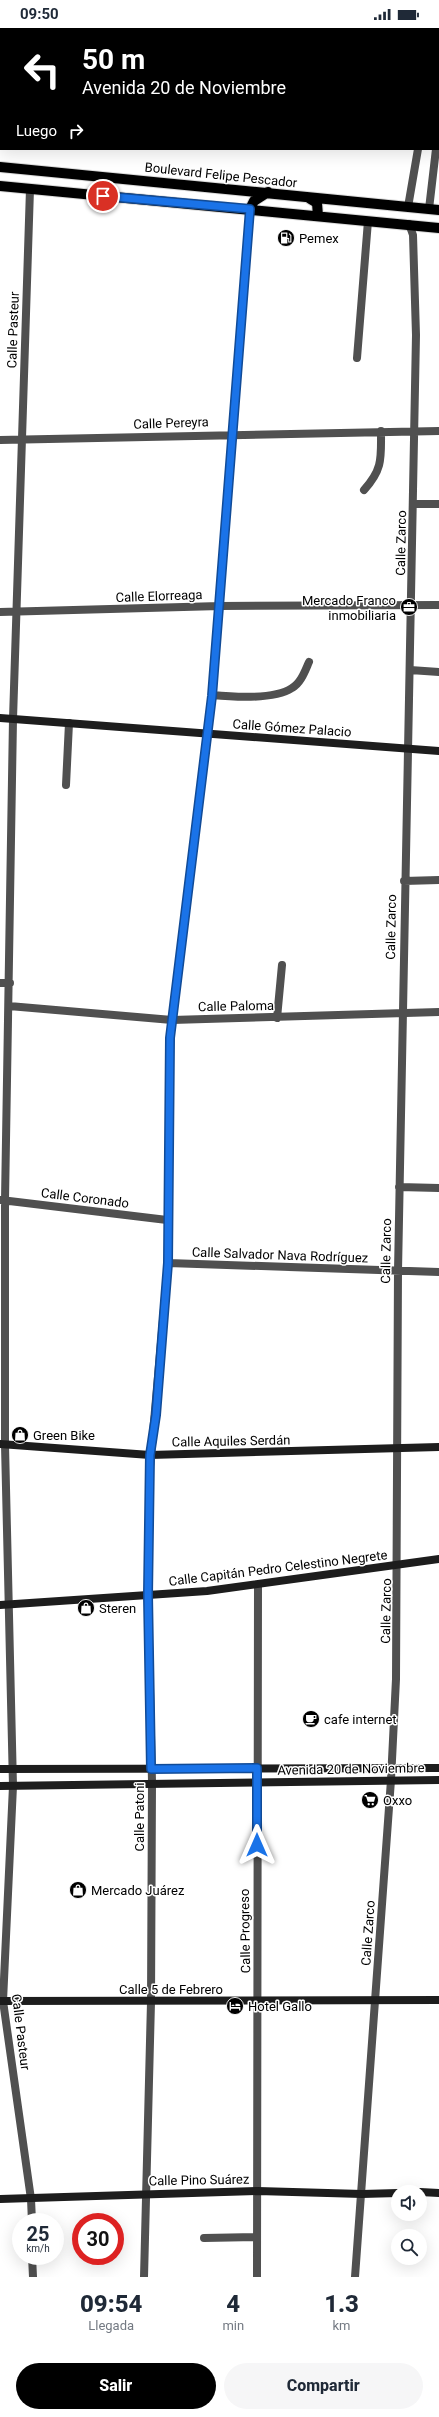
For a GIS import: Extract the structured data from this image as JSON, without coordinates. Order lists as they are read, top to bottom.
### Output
{
  "streets": {
    "main road": ["Boulevard Felipe Pescador"],
    "street": [
      "Calle Pasteur",
      "Calle Pereyra",
      "Calle Zarco",
      "Calle Elorreaga",
      "Calle Gómez Palacio",
      "Calle Paloma",
      "Calle Coronado",
      "Calle Salvador Nava Rodríguez",
      "Calle Aquiles Serdán",
      "Calle Capitán Pedro Celestino Negrete",
      "Avenida 20 de Noviembre",
      "Calle Patoni",
      "Calle Progreso",
      "Calle 5 de Febrero",
      "Calle Pino Suárez"
    ]
  },
  "crossings": [
    ["Calle Pasteur", "Calle Pereyra"],
    ["Calle Pasteur", "Calle Elorreaga"],
    ["Calle Pasteur", "Calle Gómez Palacio"],
    ["Calle Pasteur", "Calle Paloma"],
    ["Calle Pasteur", "Calle Coronado"],
    ["Calle Pasteur", "Calle Aquiles Serdán"],
    ["Calle Pasteur", "Calle Capitán Pedro Celestino Negrete"],
    ["Calle Pasteur", "Avenida 20 de Noviembre"],
    ["Calle Pasteur", "Calle 5 de Febrero"],
    ["Calle Pasteur", "Calle Pino Suárez"],
    ["Calle Pereyra", "Calle Zarco"],
    ["Calle Pereyra", "Calle Patoni"],
    ["Calle Zarco", "Calle Elorreaga"],
    ["Calle Zarco", "Calle Gómez Palacio"],
    ["Calle Zarco", "Calle Paloma"],
    ["Calle Zarco", "Calle Salvador Nava Rodríguez"],
    ["Calle Zarco", "Calle Aquiles Serdán"],
    ["Calle Zarco", "Calle Capitán Pedro Celestino Negrete"],
    ["Calle Zarco", "Avenida 20 de Noviembre"],
    ["Calle Zarco", "Calle 5 de Febrero"],
    ["Calle Zarco", "Calle Pino Suárez"],
    ["Calle Elorreaga", "Calle Patoni"],
    ["Calle Gómez Palacio", "Calle Patoni"],
    ["Calle Paloma", "Calle Patoni"],
    ["Calle Coronado", "Calle Patoni"],
    ["Calle Salvador Nava Rodríguez", "Calle Patoni"],
    ["Calle Aquiles Serdán", "Calle Patoni"],
    ["Calle Capitán Pedro Celestino Negrete", "Calle Patoni"],
    ["Calle Capitán Pedro Celestino Negrete", "Calle Progreso"],
    ["Avenida 20 de Noviembre", "Calle Patoni"],
    ["Avenida 20 de Noviembre", "Calle Progreso"],
    ["Calle Patoni", "Calle 5 de Febrero"],
    ["Calle Patoni", "Calle Pino Suárez"],
    ["Calle Progreso", "Calle 5 de Febrero"],
    ["Calle Progreso", "Calle Pino Suárez"]
  ],
  "places": {
    "fuel station": ["Pemex"],
    "office": ["Mercado Franco inmobiliaria"],
    "shop": ["Green Bike", "Steren", "Mercado Juárez"],
    "cafe": ["cafe internet"],
    "supermarket": ["Oxxo"],
    "hotel": ["Hotel Gallo"]
  },
  "page": {
    "status": "09:50",
    "turn": ["50 m", "Avenida 20 de Noviembre"],
    "then": "Luego",
    "speed": "25 km/h",
    "limit": "30",
    "eta": [
      "09:54",
      "Llegada",
      "4",
      "min",
      "1.3",
      "km"
    ],
    "buttons": ["Salir", "Compartir"]
  }
}
